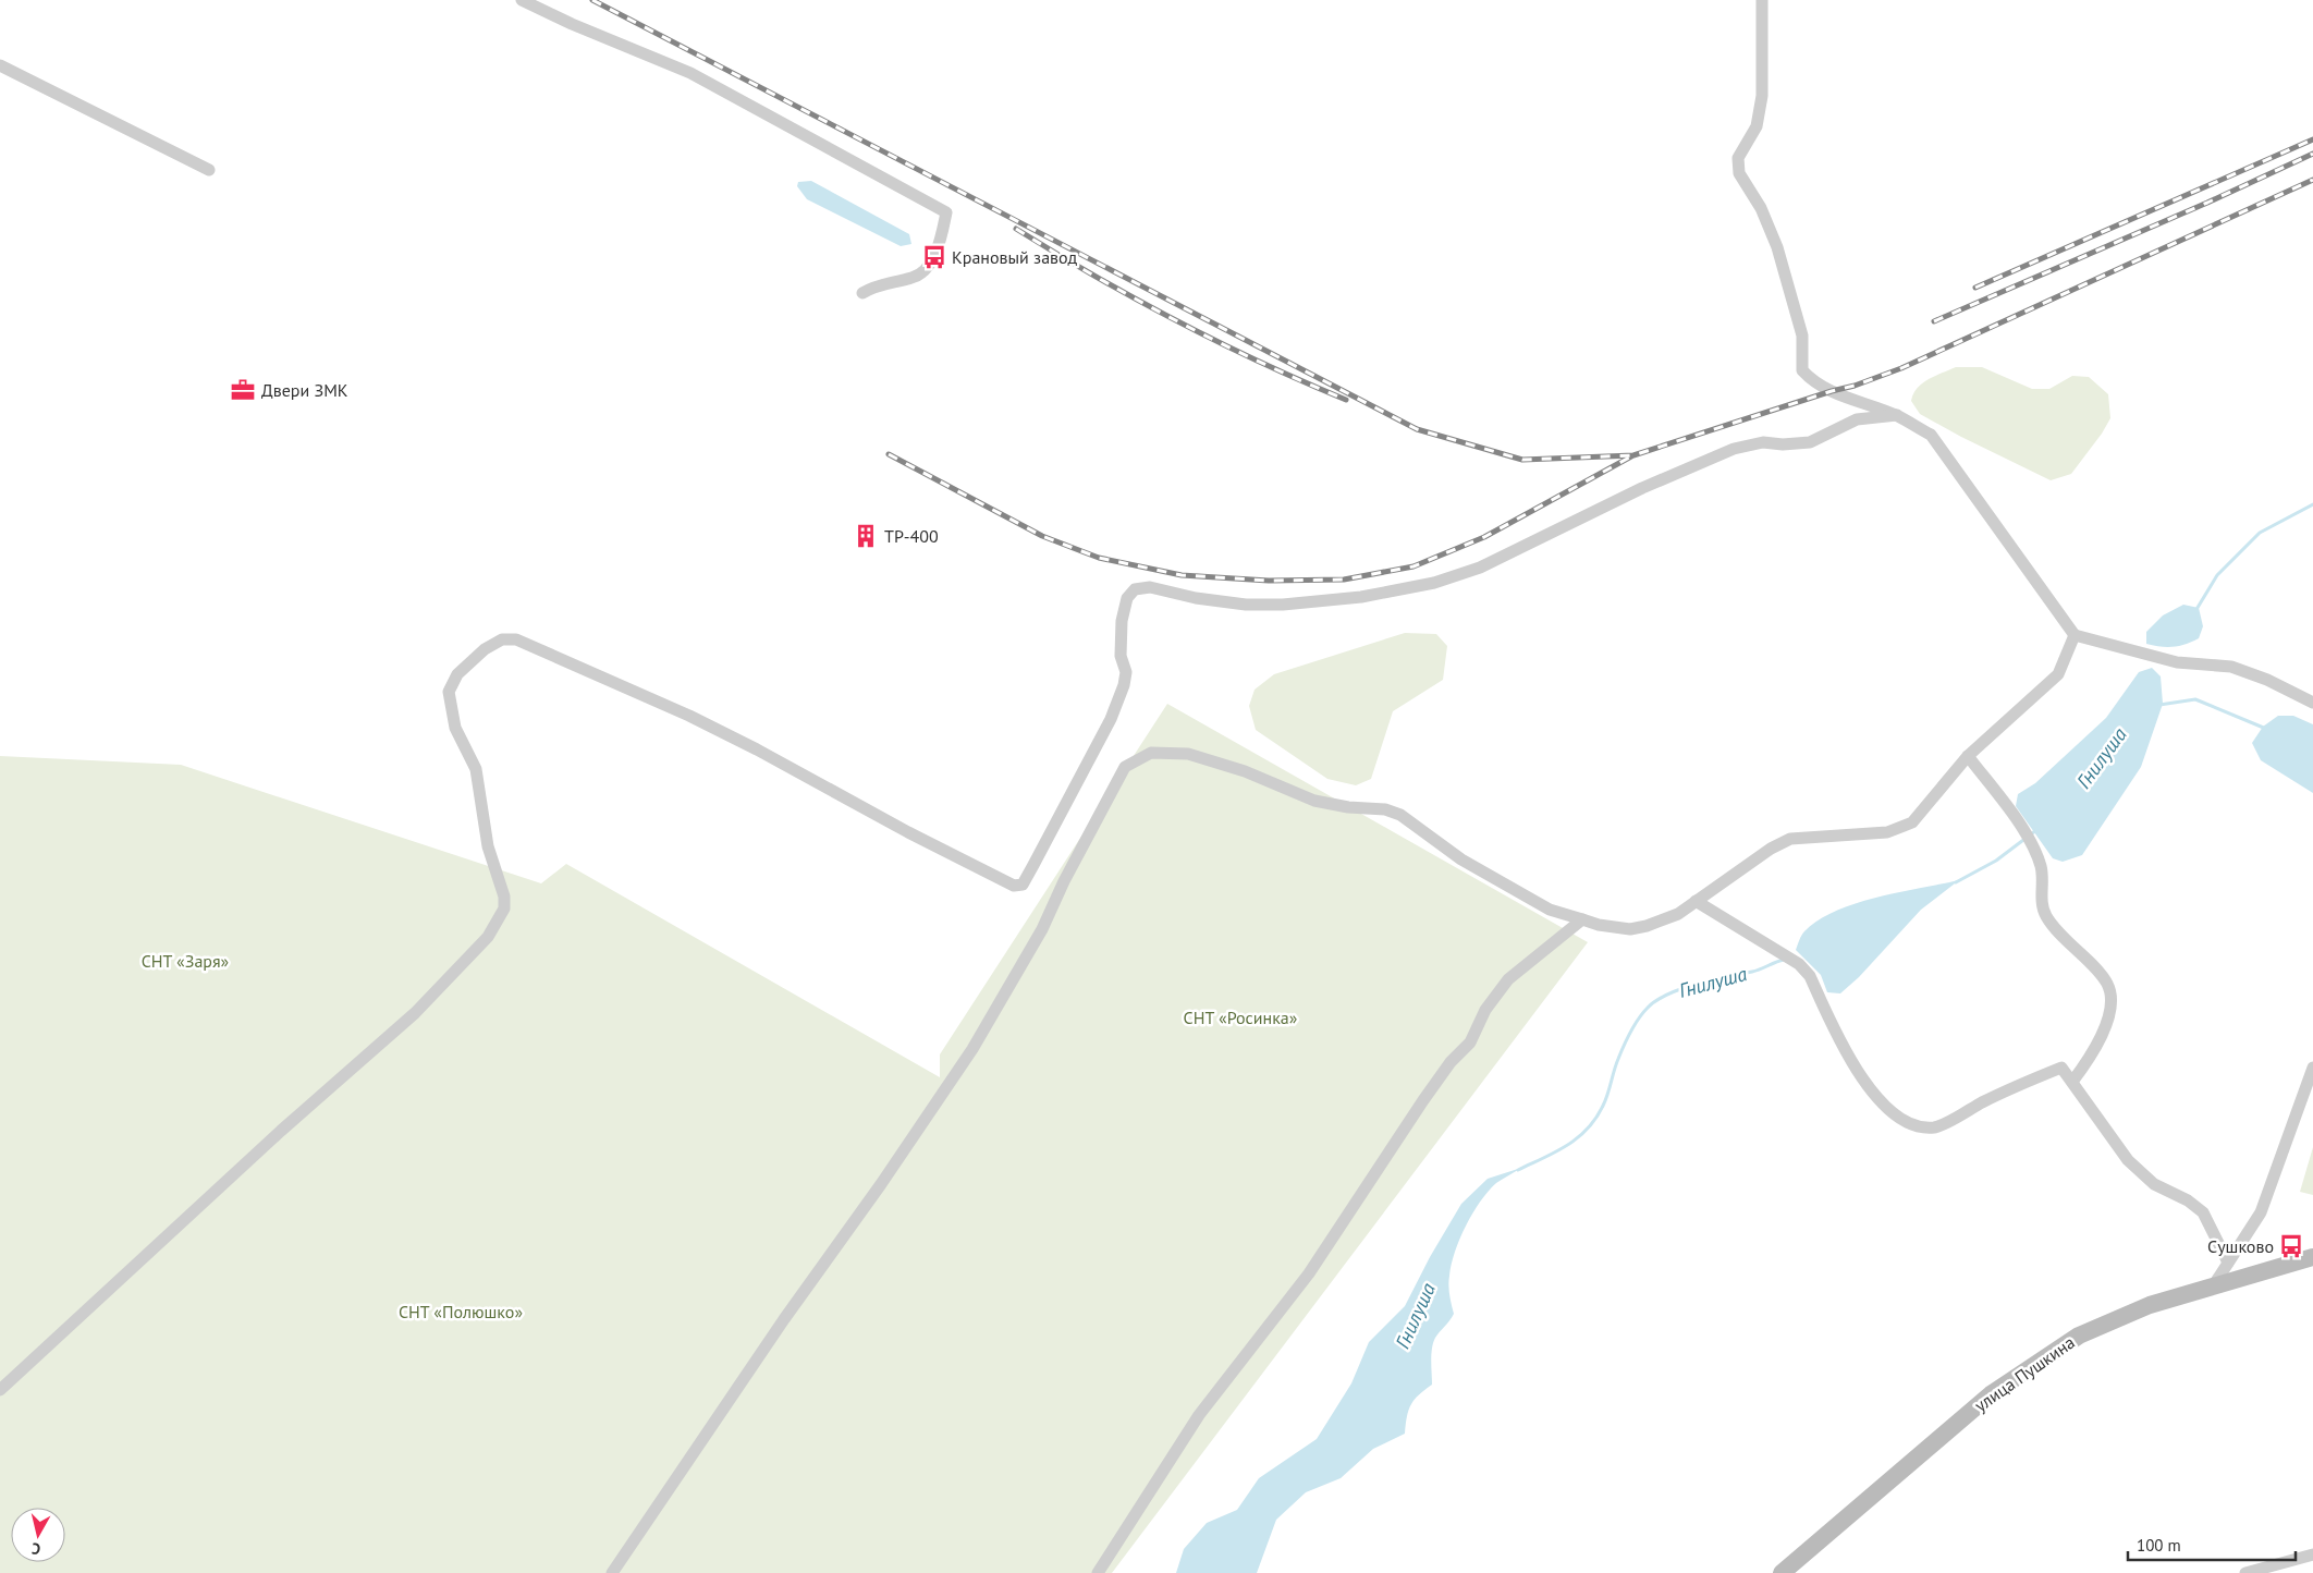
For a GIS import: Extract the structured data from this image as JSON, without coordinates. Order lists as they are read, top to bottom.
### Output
{
  "streets": {
    "main road": ["улица Пушкина"]
  },
  "water": ["Гнилуша"],
  "parks": ["СНТ «Заря»", "СНТ «Росинка»", "СНТ «Полюшко»"],
  "places": {
    "bus stop": ["Крановый завод", "Сушково"],
    "office": ["Двери ЗМК"],
    "building": ["ТР-400"]
  },
  "scale_bar": "100 m",
  "north": "bottom"
}
